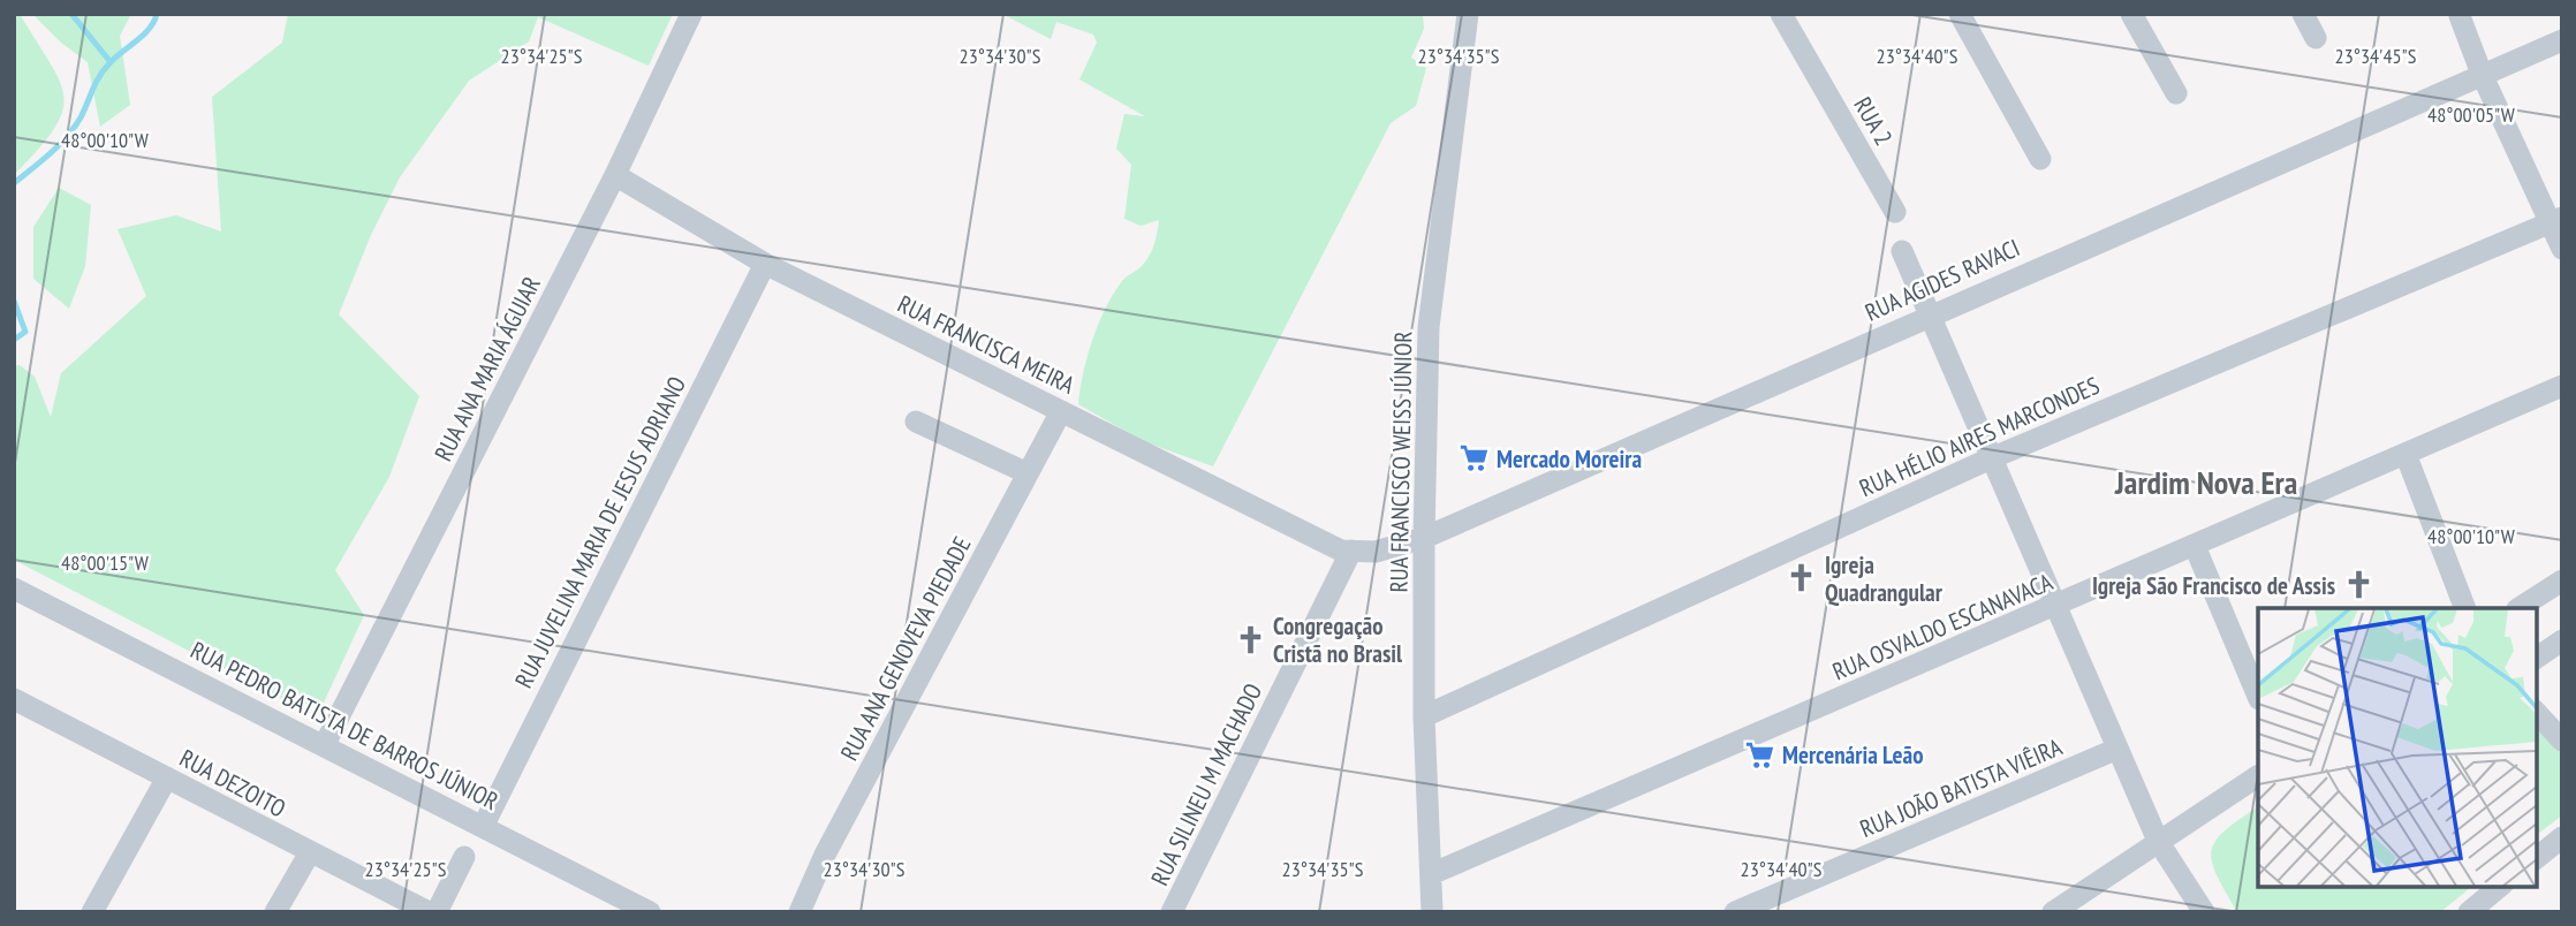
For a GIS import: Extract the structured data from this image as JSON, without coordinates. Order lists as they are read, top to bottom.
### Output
{
  "streets": {
    "street": [
      "RUA 2",
      "RUA AGIDES RAVACI",
      "RUA FRANCISCA MEIRA",
      "RUA ANA MARIA ÁGUIAR",
      "RUA HÉLIO AIRES MARCONDES",
      "RUA FRANCISCO WEISS JÚNIOR",
      "RUA JUVELINA MARIA DE JESUS ADRIANO",
      "RUA OSVALDO ESCANAVACA",
      "RUA ANA GENOVEVA PIEDADE",
      "RUA PEDRO BATISTA DE BARROS JÚNIOR",
      "RUA DEZOITO",
      "RUA SILINEU M MACHADO",
      "RUA JOÃO BATISTA VIÊIRA"
    ]
  },
  "crossings": [
    ["RUA AGIDES RAVACI", "RUA FRANCISCA MEIRA"],
    ["RUA AGIDES RAVACI", "RUA FRANCISCO WEISS JÚNIOR"],
    ["RUA AGIDES RAVACI", "RUA SILINEU M MACHADO"],
    ["RUA FRANCISCA MEIRA", "RUA ANA MARIA ÁGUIAR"],
    ["RUA FRANCISCA MEIRA", "RUA JUVELINA MARIA DE JESUS ADRIANO"],
    ["RUA FRANCISCA MEIRA", "RUA ANA GENOVEVA PIEDADE"],
    ["RUA FRANCISCA MEIRA", "RUA SILINEU M MACHADO"],
    ["RUA ANA MARIA ÁGUIAR", "RUA PEDRO BATISTA DE BARROS JÚNIOR"],
    ["RUA HÉLIO AIRES MARCONDES", "RUA FRANCISCO WEISS JÚNIOR"],
    ["RUA FRANCISCO WEISS JÚNIOR", "RUA OSVALDO ESCANAVACA"],
    ["RUA JUVELINA MARIA DE JESUS ADRIANO", "RUA PEDRO BATISTA DE BARROS JÚNIOR"]
  ],
  "districts": ["Jardim Nova Era"],
  "places": {
    "supermarket": ["Mercado Moreira", "Mercenária Leão"],
    "church": ["Igreja Quadrangular", "Igreja São Francisco de Assis", "Congregação Cristã no Brasil"]
  },
  "coordinates": [
    "23°34'25\"S",
    "23°34'30\"S",
    "23°34'35\"S",
    "23°34'40\"S",
    "23°34'45\"S",
    "48°00'05\"W",
    "48°00'10\"W",
    "48°00'15\"W"
  ]
}
